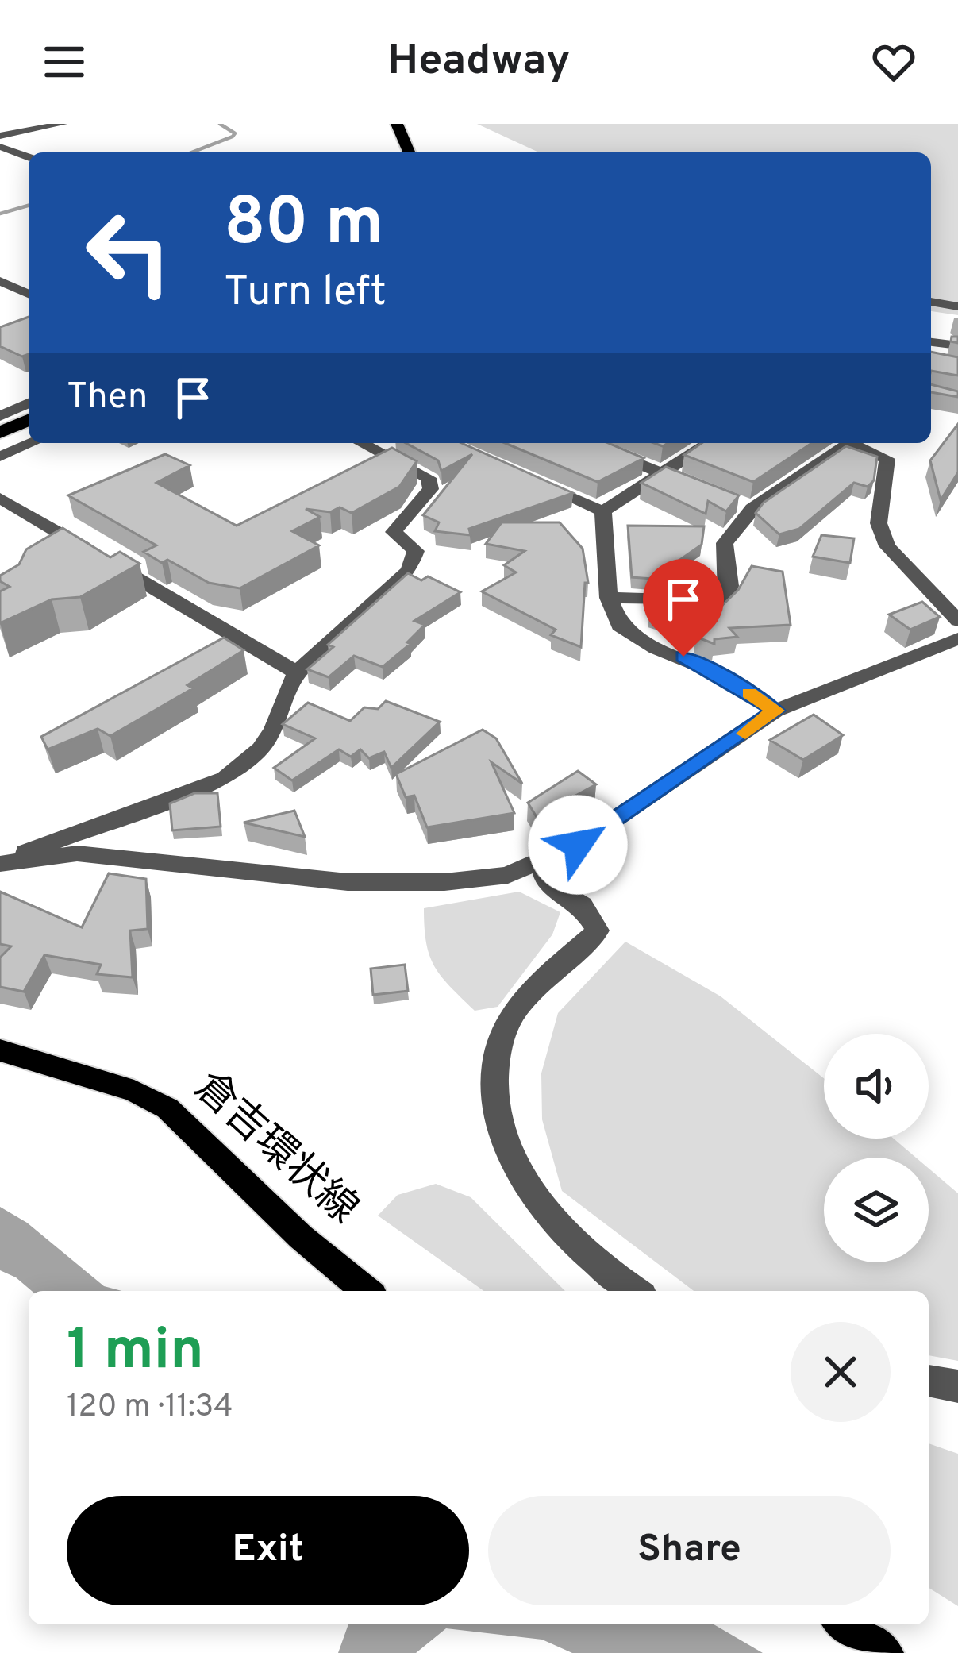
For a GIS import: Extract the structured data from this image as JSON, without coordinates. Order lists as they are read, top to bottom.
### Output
{
  "streets": {
    "main road": ["倉吉環状線"]
  },
  "page": {
    "header": "Headway",
    "turn": ["80 m", "Turn left"],
    "then": "Then",
    "heading": ["1 min", "120 m · 11:34"],
    "buttons": ["Exit", "Share"]
  }
}
